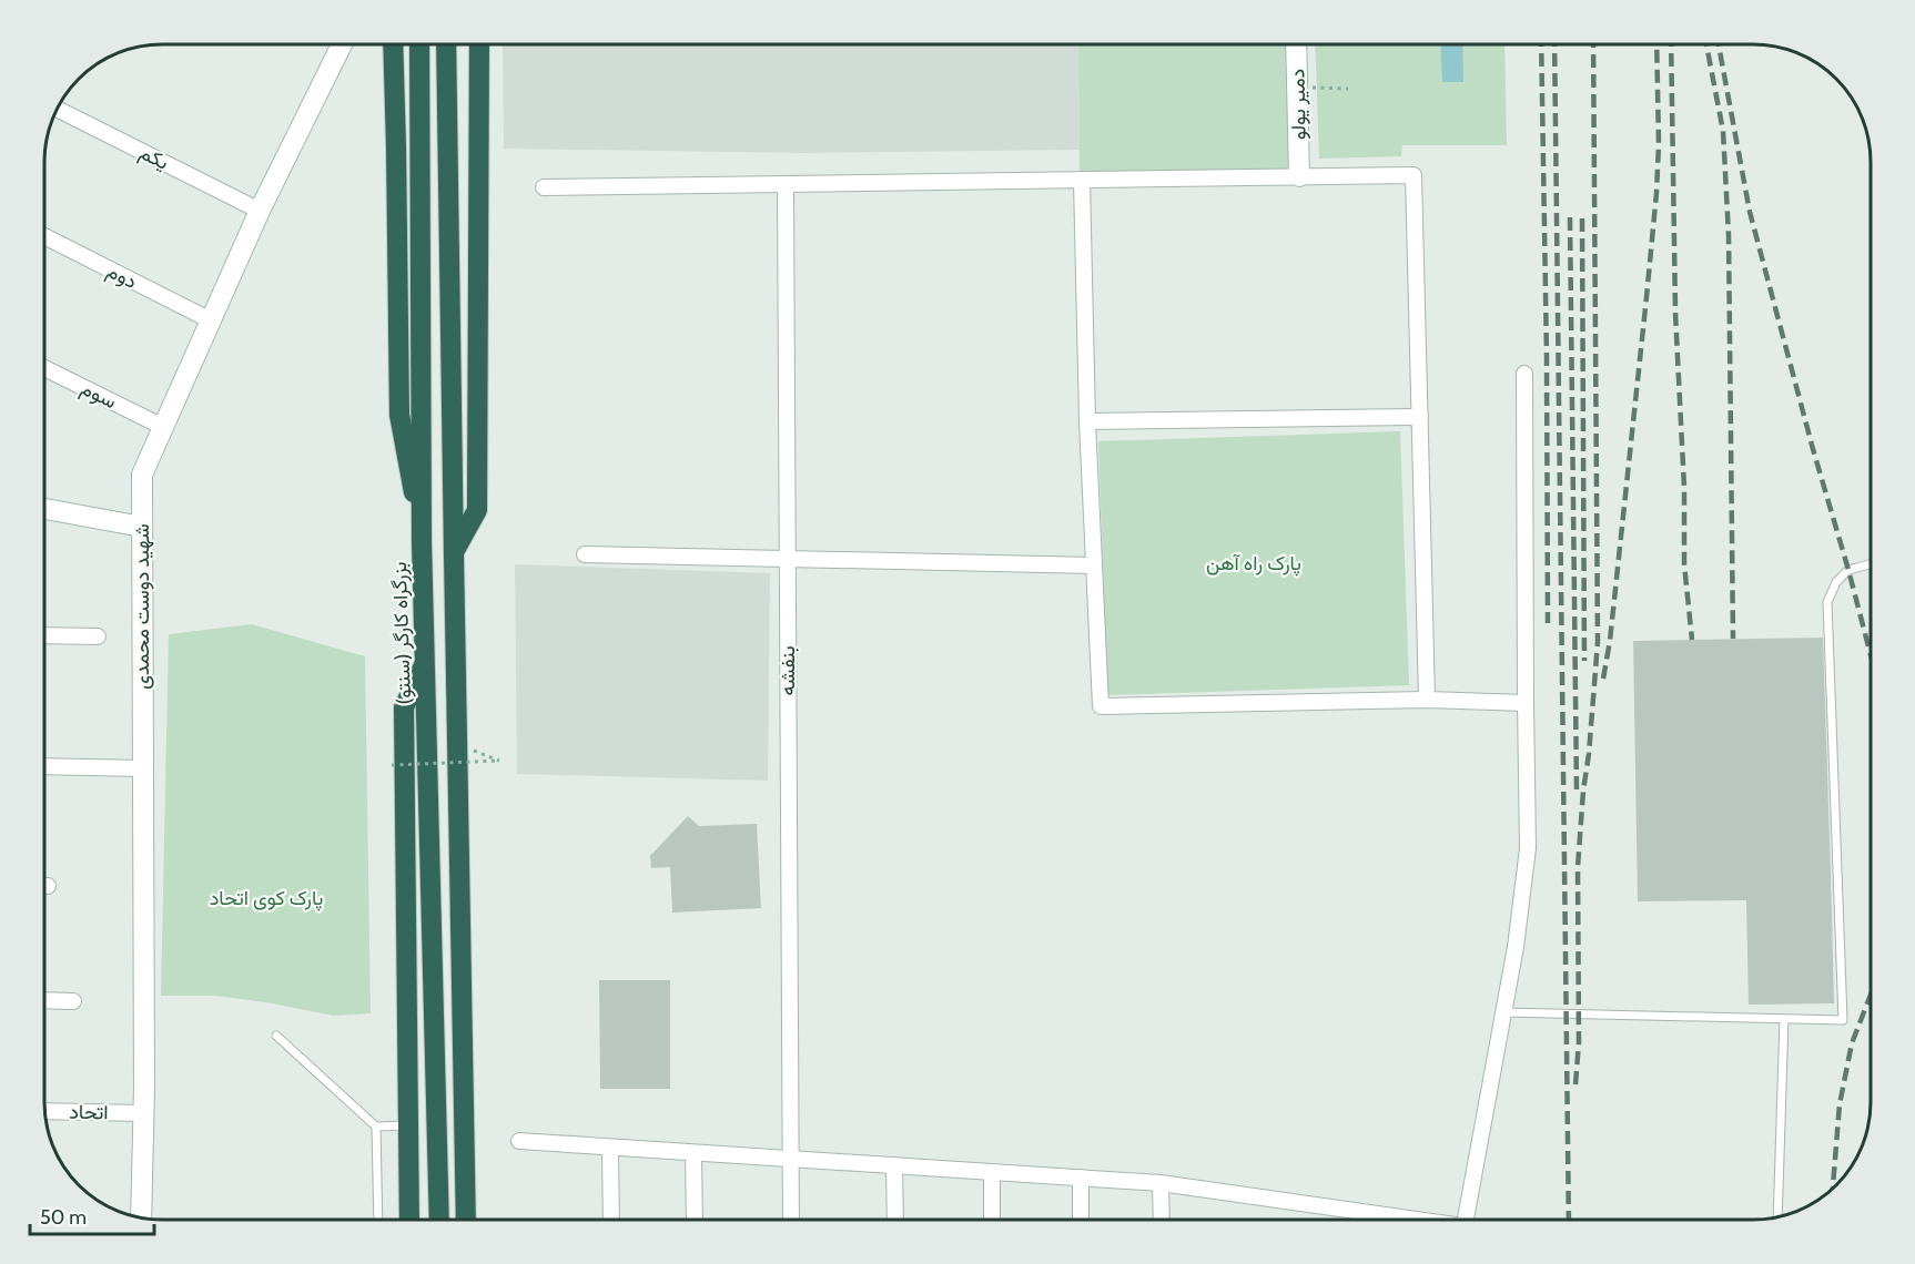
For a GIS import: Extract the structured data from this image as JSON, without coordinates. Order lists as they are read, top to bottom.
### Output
{
  "streets": {
    "highway": ["بزرگراه کارگر (سنتو)"],
    "main road": ["دمیر یولو", "شهید دوست محمدی"],
    "street": [
      "یکم",
      "دوم",
      "سوم",
      "بنفشه",
      "اتحاد"
    ]
  },
  "crossings": [
    ["یکم", "شهید دوست محمدی"],
    ["دوم", "شهید دوست محمدی"],
    ["سوم", "شهید دوست محمدی"],
    ["شهید دوست محمدی", "اتحاد"]
  ],
  "parks": ["پارک راه آهن", "پارک کوی اتحاد"],
  "scale_bar": "50 m"
}
